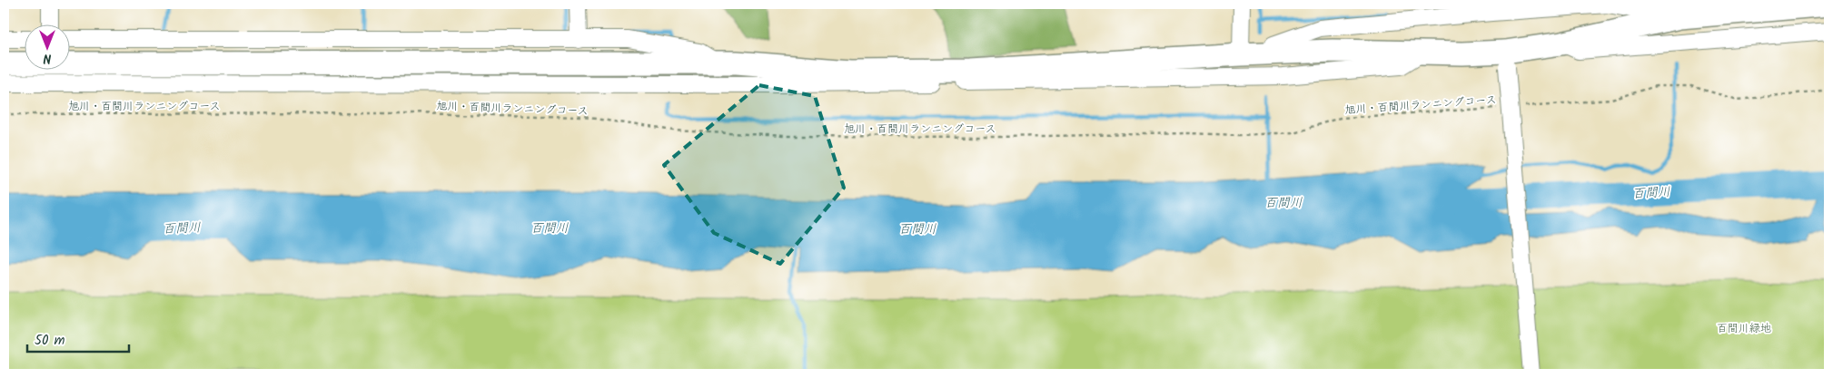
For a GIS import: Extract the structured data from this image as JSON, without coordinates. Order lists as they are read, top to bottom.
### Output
{
  "streets": {
    "path": ["旭川・百間川ランニングコース"]
  },
  "water": ["百間川"],
  "parks": ["百間川緑地"],
  "scale_bar": "50 m",
  "north": "bottom"
}
